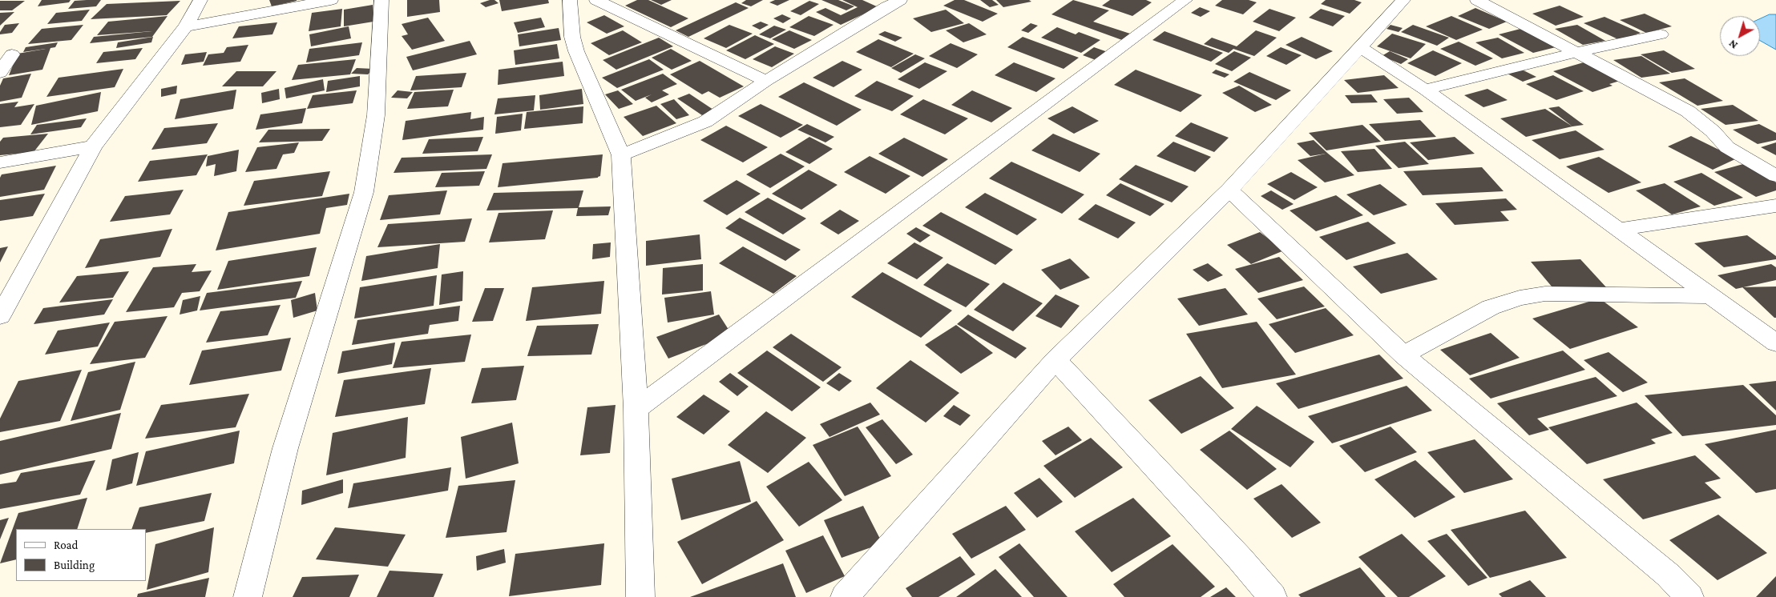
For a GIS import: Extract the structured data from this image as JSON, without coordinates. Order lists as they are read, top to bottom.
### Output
{
  "legend": ["Road", "Building"],
  "north": "bottom left"
}
